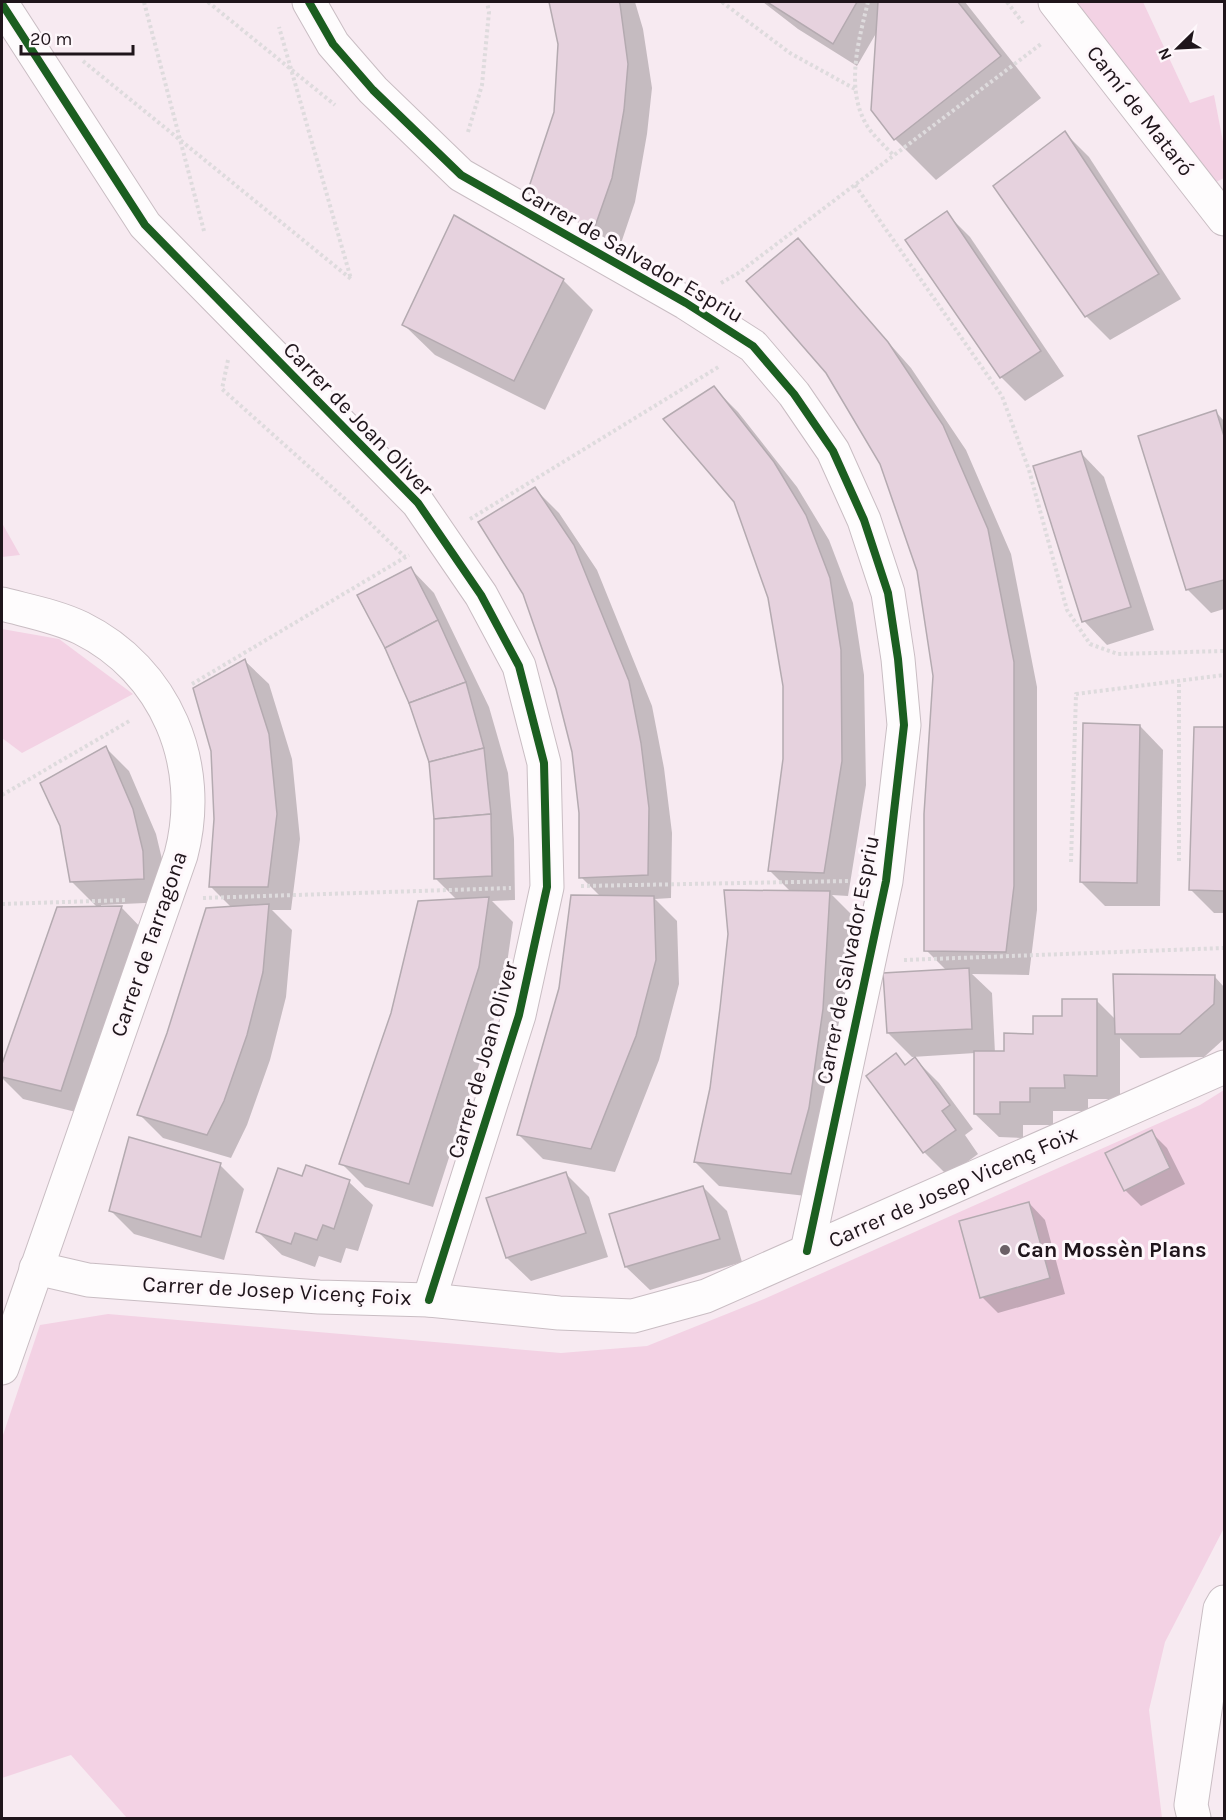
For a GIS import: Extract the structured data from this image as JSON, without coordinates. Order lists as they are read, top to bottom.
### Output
{
  "streets": {
    "street": [
      "Camí de Mataró",
      "Carrer de Salvador Espriu",
      "Carrer de Joan Oliver",
      "Carrer de Tarragona",
      "Carrer de Josep Vicenç Foix"
    ]
  },
  "crossings": [
    ["Carrer de Salvador Espriu", "Carrer de Josep Vicenç Foix"],
    ["Carrer de Joan Oliver", "Carrer de Josep Vicenç Foix"],
    ["Carrer de Tarragona", "Carrer de Josep Vicenç Foix"]
  ],
  "places": ["Can Mossèn Plans"],
  "scale_bar": "20 m",
  "north": "bottom left"
}
